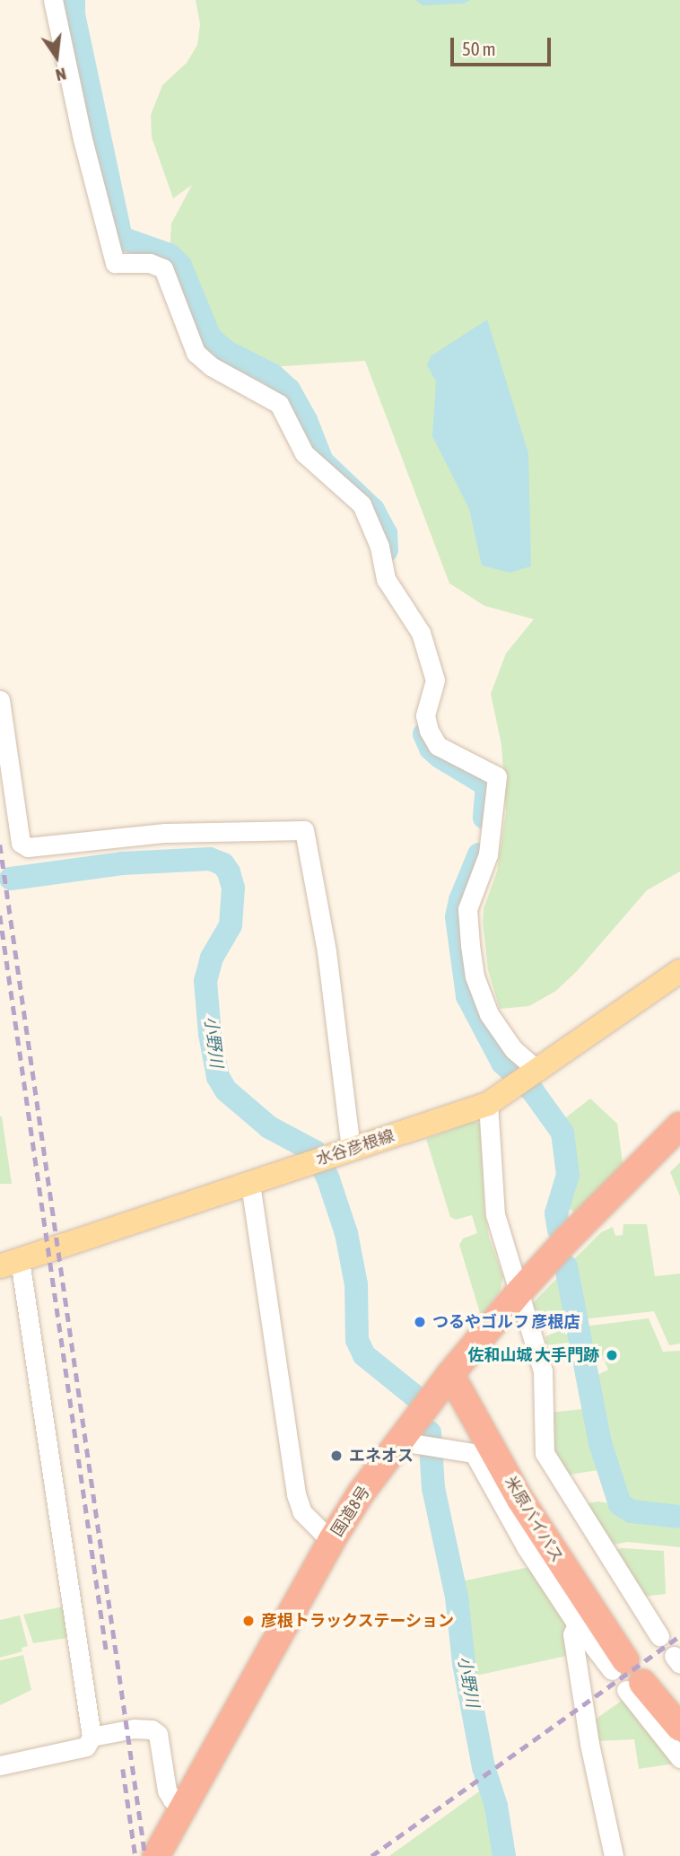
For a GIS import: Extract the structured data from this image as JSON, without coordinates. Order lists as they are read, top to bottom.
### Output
{
  "streets": {
    "highway": ["国道8号", "米原バイパス"],
    "main road": ["水谷彦根線"]
  },
  "crossings": [
    ["国道8号", "米原バイパス"]
  ],
  "water": ["小野川"],
  "places": [
    "つるやゴルフ 彦根店",
    "佐和山城 大手門跡",
    "エネオス",
    "彦根トラックステーション"
  ],
  "scale_bar": "50 m",
  "north": "bottom"
}
